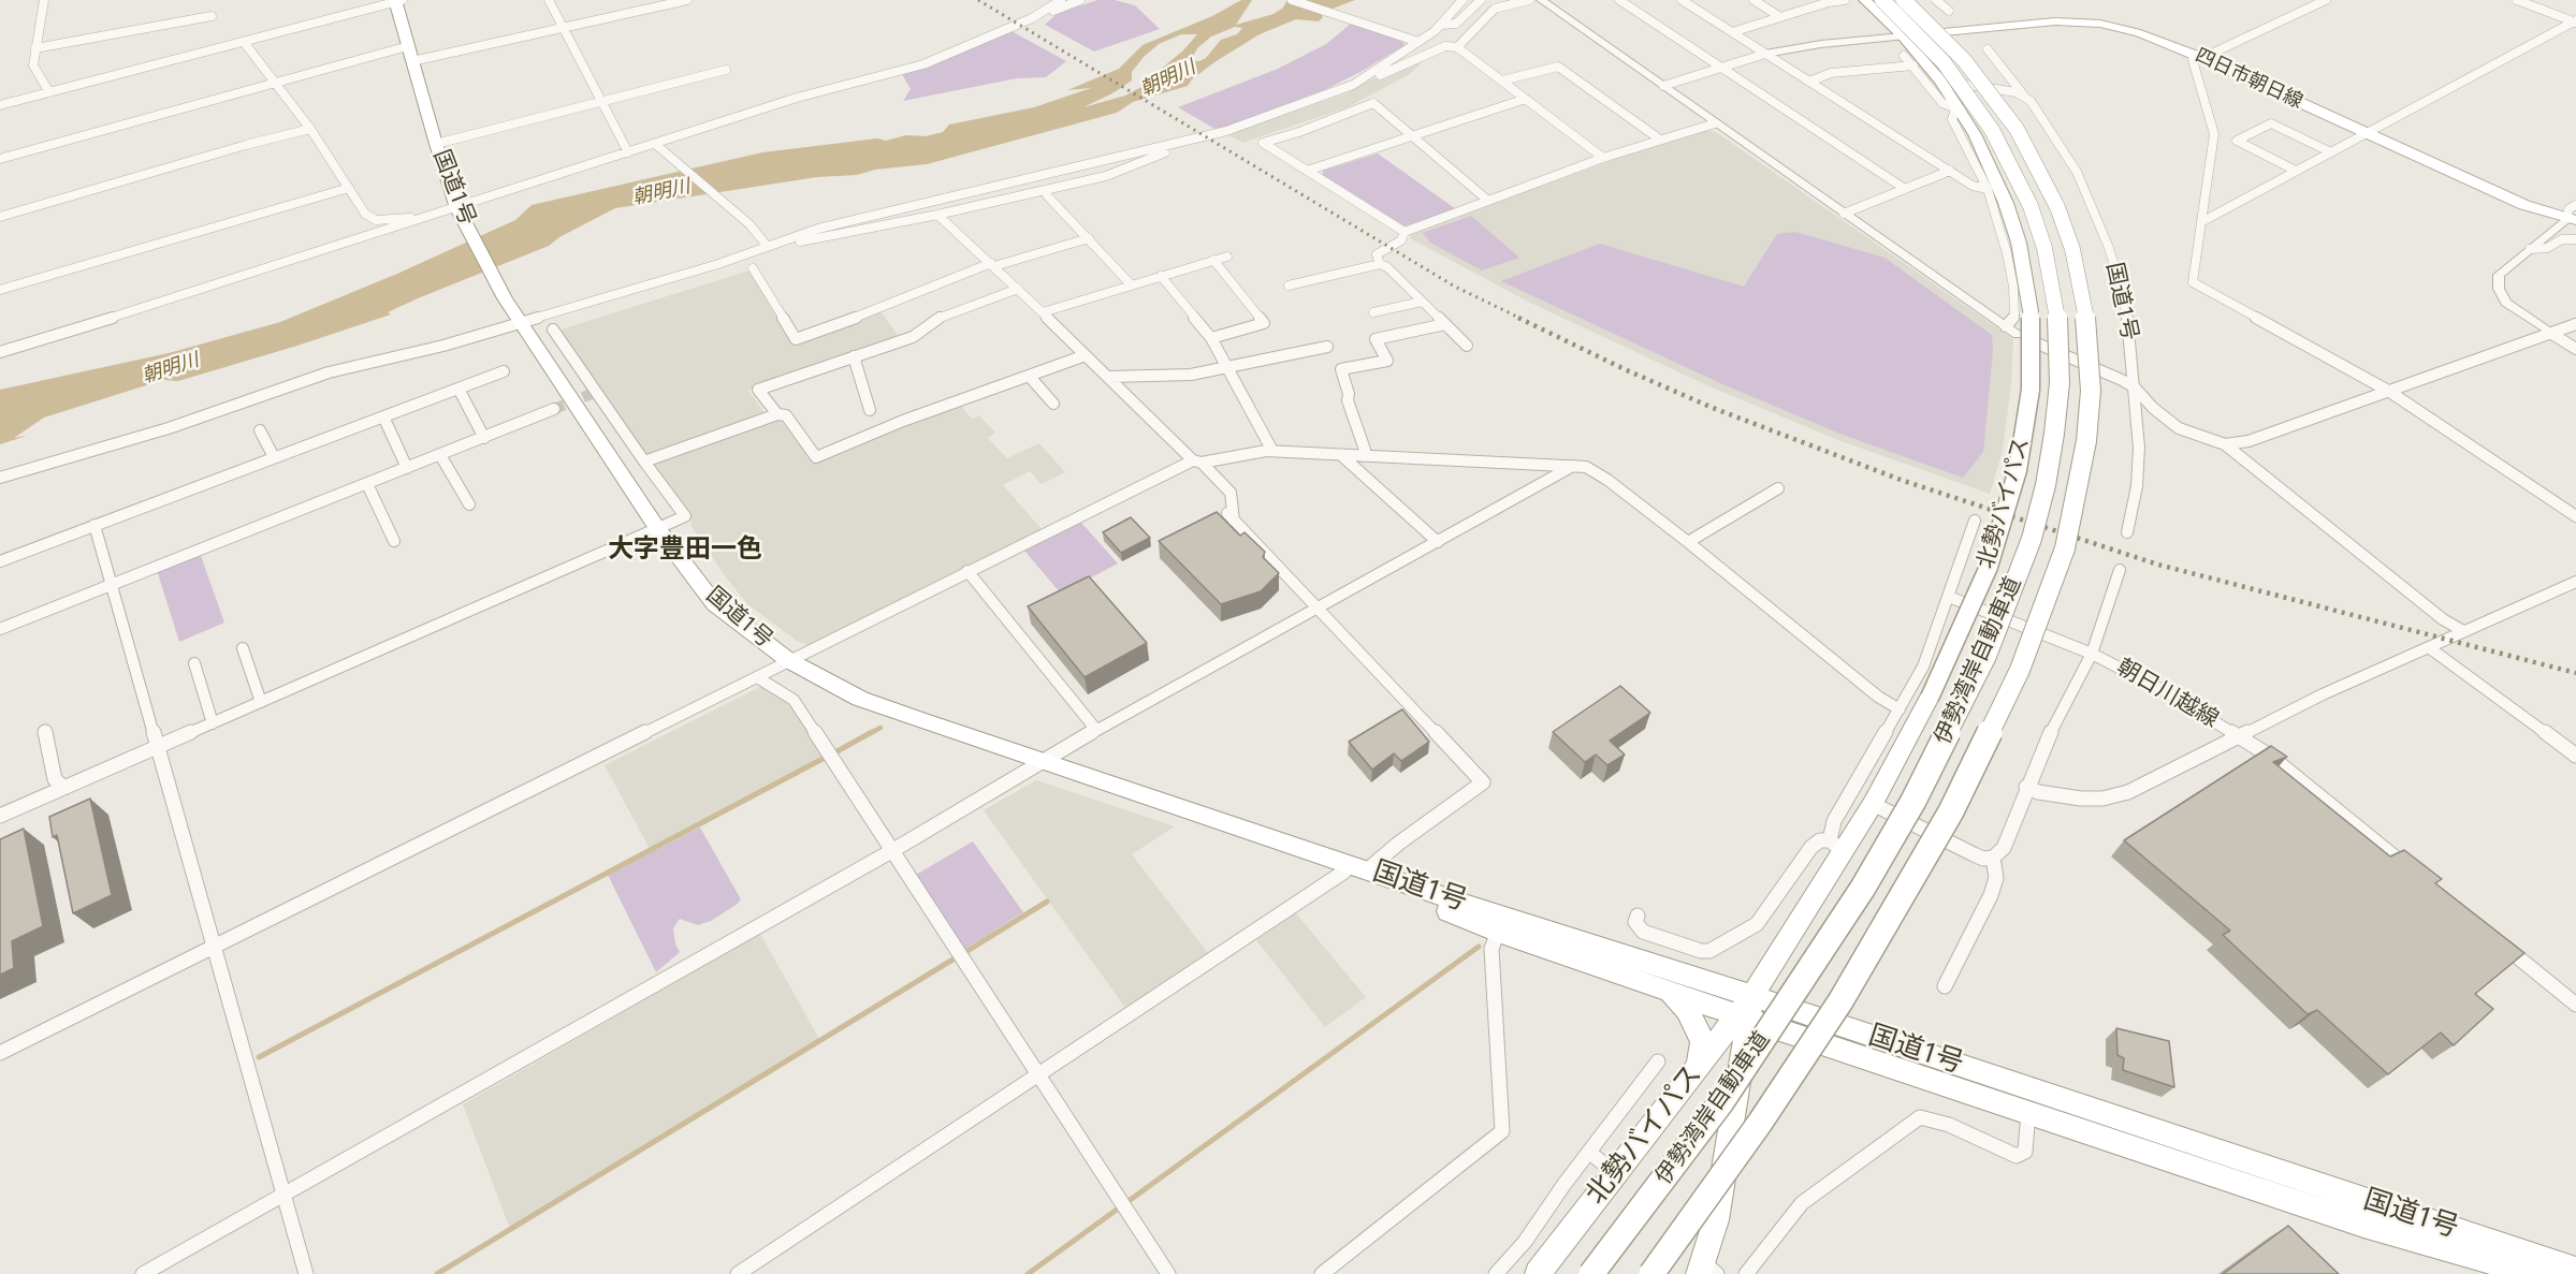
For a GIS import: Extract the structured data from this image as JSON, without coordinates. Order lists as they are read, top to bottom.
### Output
{
  "streets": {
    "highway": ["伊勢湾岸自動車道"],
    "main road": ["四日市朝日線", "国道1号", "北勢バイパス"],
    "street": ["朝日川越線"]
  },
  "crossings": [
    ["四日市朝日線", "北勢バイパス"],
    ["国道1号", "北勢バイパス"],
    ["北勢バイパス", "伊勢湾岸自動車道"]
  ],
  "districts": ["大字豊田一色"],
  "water": ["朝明川"]
}
